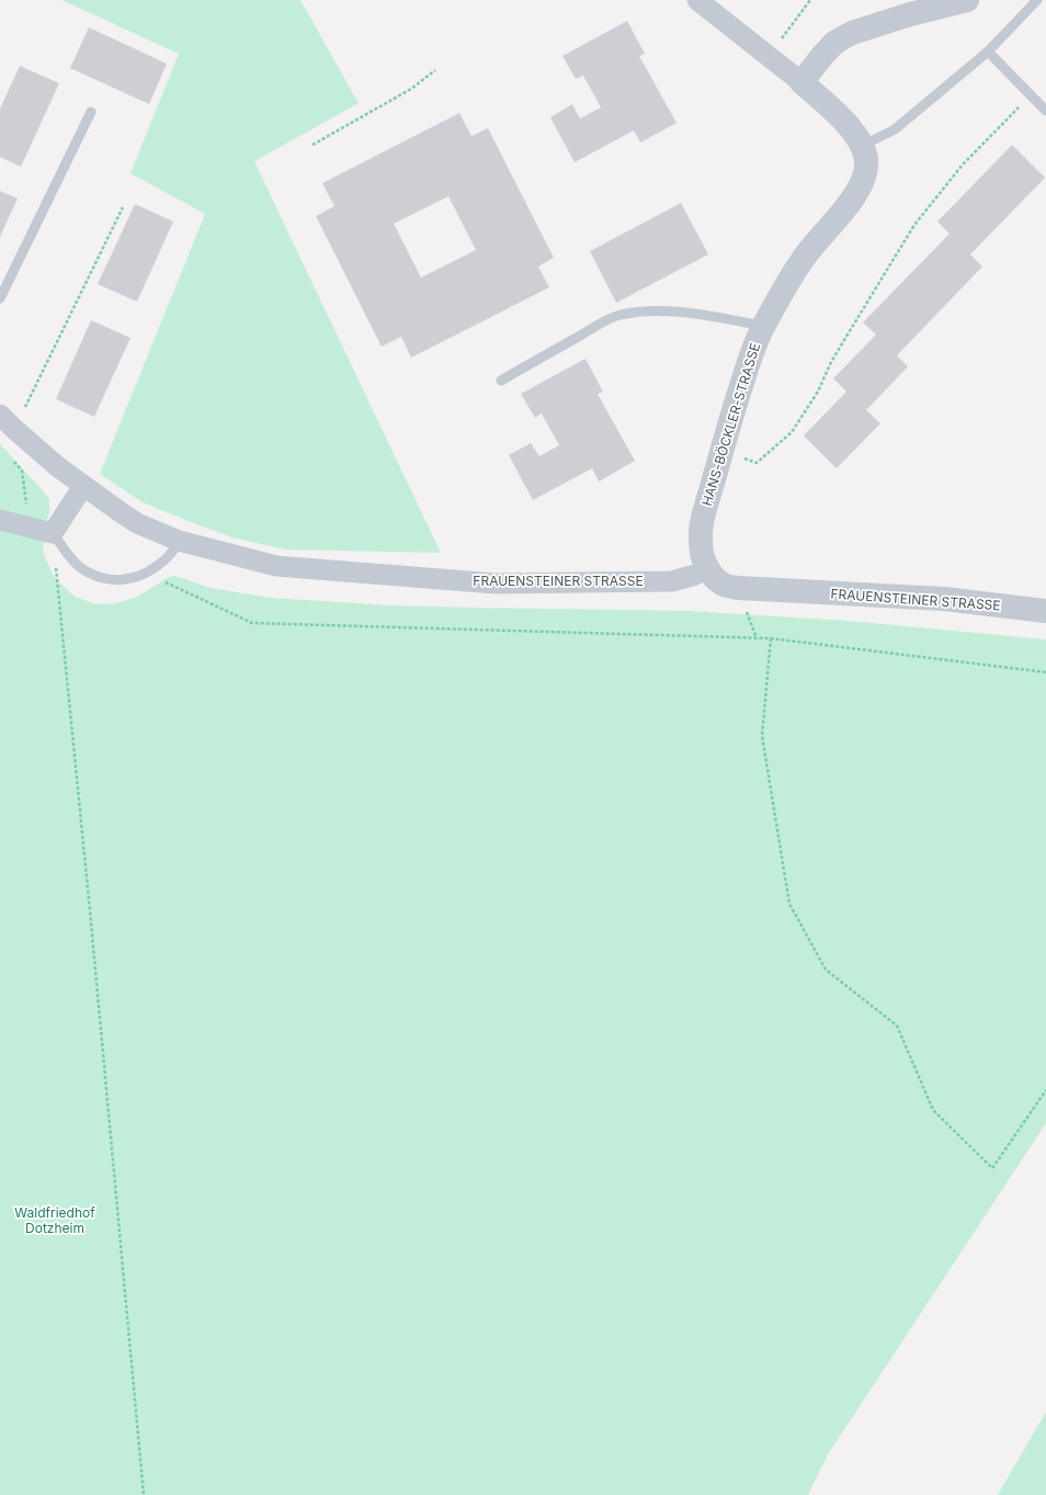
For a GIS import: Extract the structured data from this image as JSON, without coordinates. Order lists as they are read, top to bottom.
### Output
{
  "streets": {
    "street": ["HANS-BÖCKLER-STRASSE", "FRAUENSTEINER STRASSE"]
  },
  "crossings": [
    ["HANS-BÖCKLER-STRASSE", "FRAUENSTEINER STRASSE"]
  ],
  "parks": ["Waldfriedhof Dotzheim"]
}
